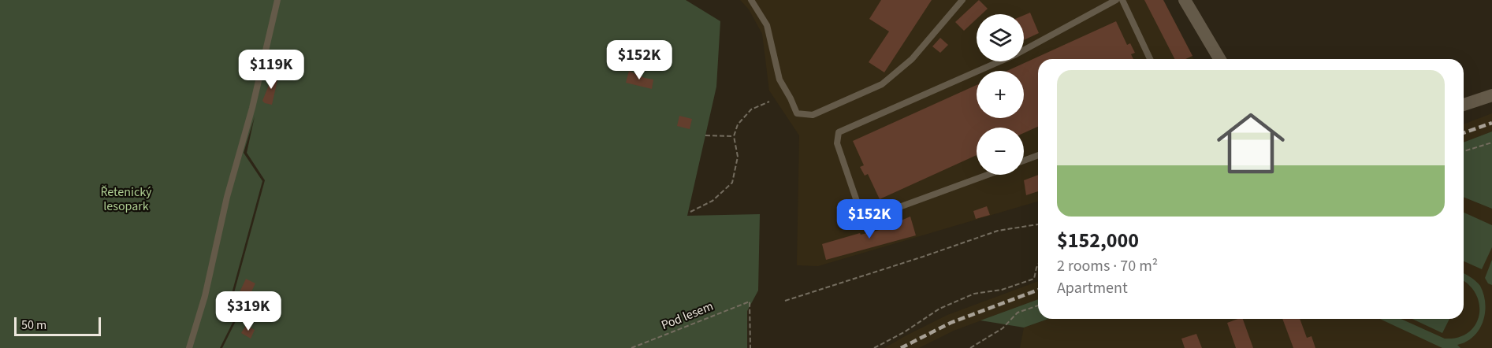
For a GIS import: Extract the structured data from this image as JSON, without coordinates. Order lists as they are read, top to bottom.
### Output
{
  "streets": {
    "path": ["Pod lesem"]
  },
  "parks": ["Řetenický lesopark"],
  "scale_bar": "50 m",
  "page": {
    "map_buttons": ["+", "−"],
    "price": [
      "$152K",
      "$119K",
      "$152K",
      "$319K"
    ],
    "list": [
      {
        "name": "$152,000",
        "note": "2 rooms · 70 m² · Apartment"
      }
    ],
    "scale": "50 m"
  }
}
